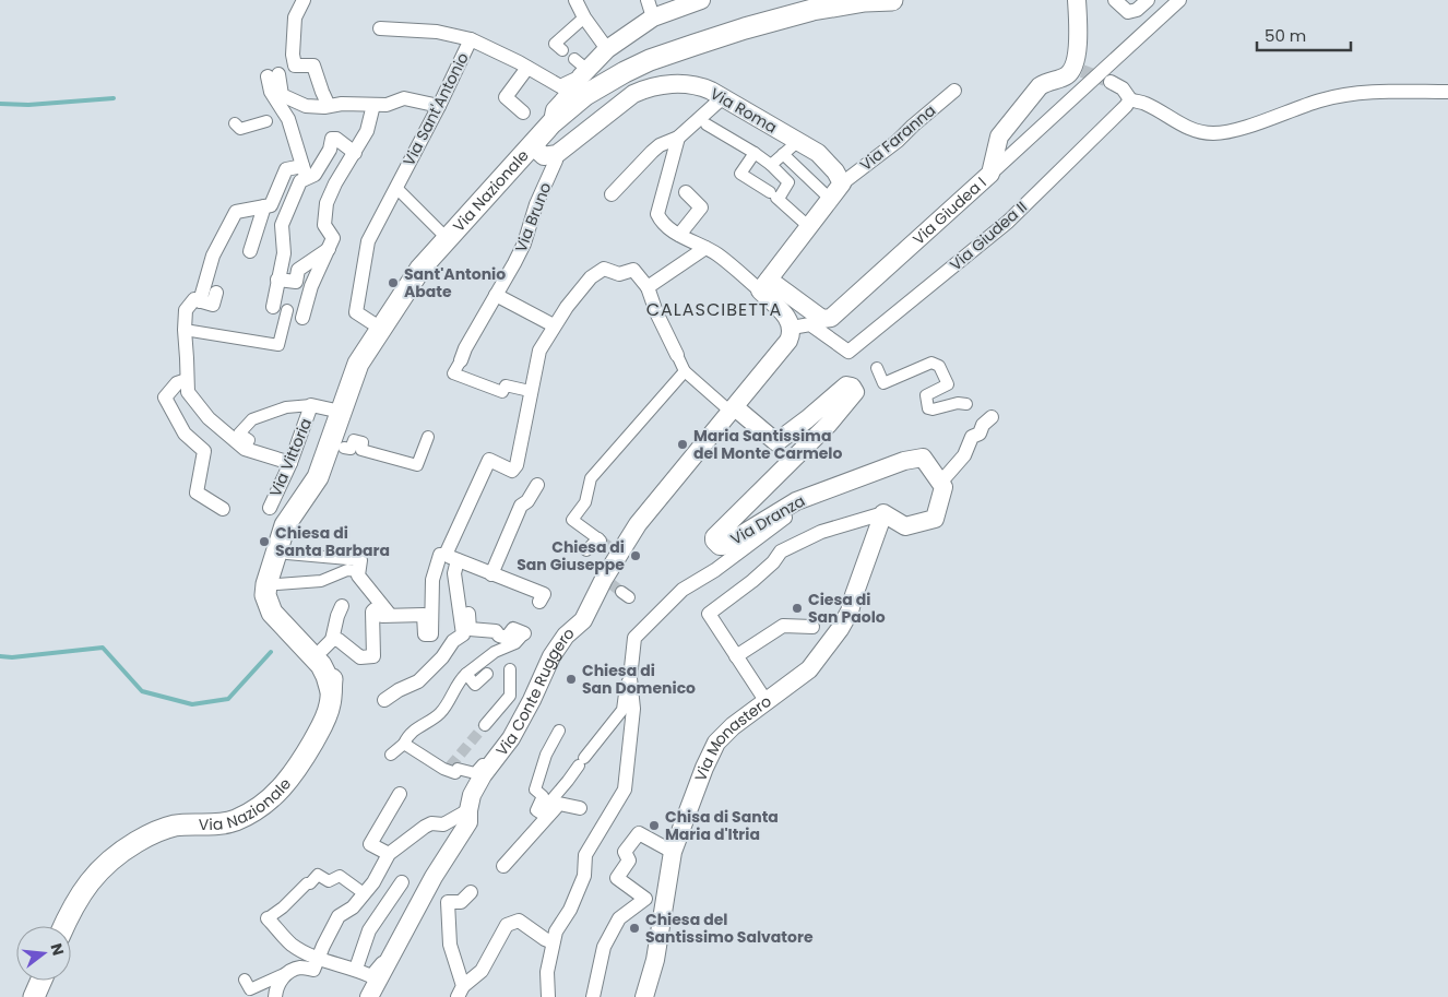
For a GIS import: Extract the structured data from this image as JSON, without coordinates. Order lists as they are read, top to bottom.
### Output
{
  "streets": {
    "main road": ["Via Nazionale"],
    "street": [
      "Via Sant'Antonio",
      "Via Roma",
      "Via Faranna",
      "Via Giudea I",
      "Via Bruno",
      "Via Giudea II",
      "Via Vittoria",
      "Via Dranza",
      "Via Conte Ruggero",
      "Via Monastero"
    ]
  },
  "crossings": [
    ["Via Sant'Antonio", "Via Nazionale"],
    ["Via Roma", "Via Faranna"],
    ["Via Roma", "Via Nazionale"],
    ["Via Nazionale", "Via Vittoria"],
    ["Via Giudea II", "Via Conte Ruggero"],
    ["Via Dranza", "Via Conte Ruggero"]
  ],
  "districts": ["CALASCIBETTA"],
  "places": [
    "Sant'Antonio Abate",
    "Maria Santissima del Monte Carmelo",
    "Chiesa di Santa Barbara",
    "Chiesa di San Giuseppe",
    "Ciesa di San Paolo",
    "Chiesa di San Domenico",
    "Chisa di Santa Maria d'Itria",
    "Chiesa del Santissimo Salvatore"
  ],
  "scale_bar": "50 m",
  "north": "right"
}
